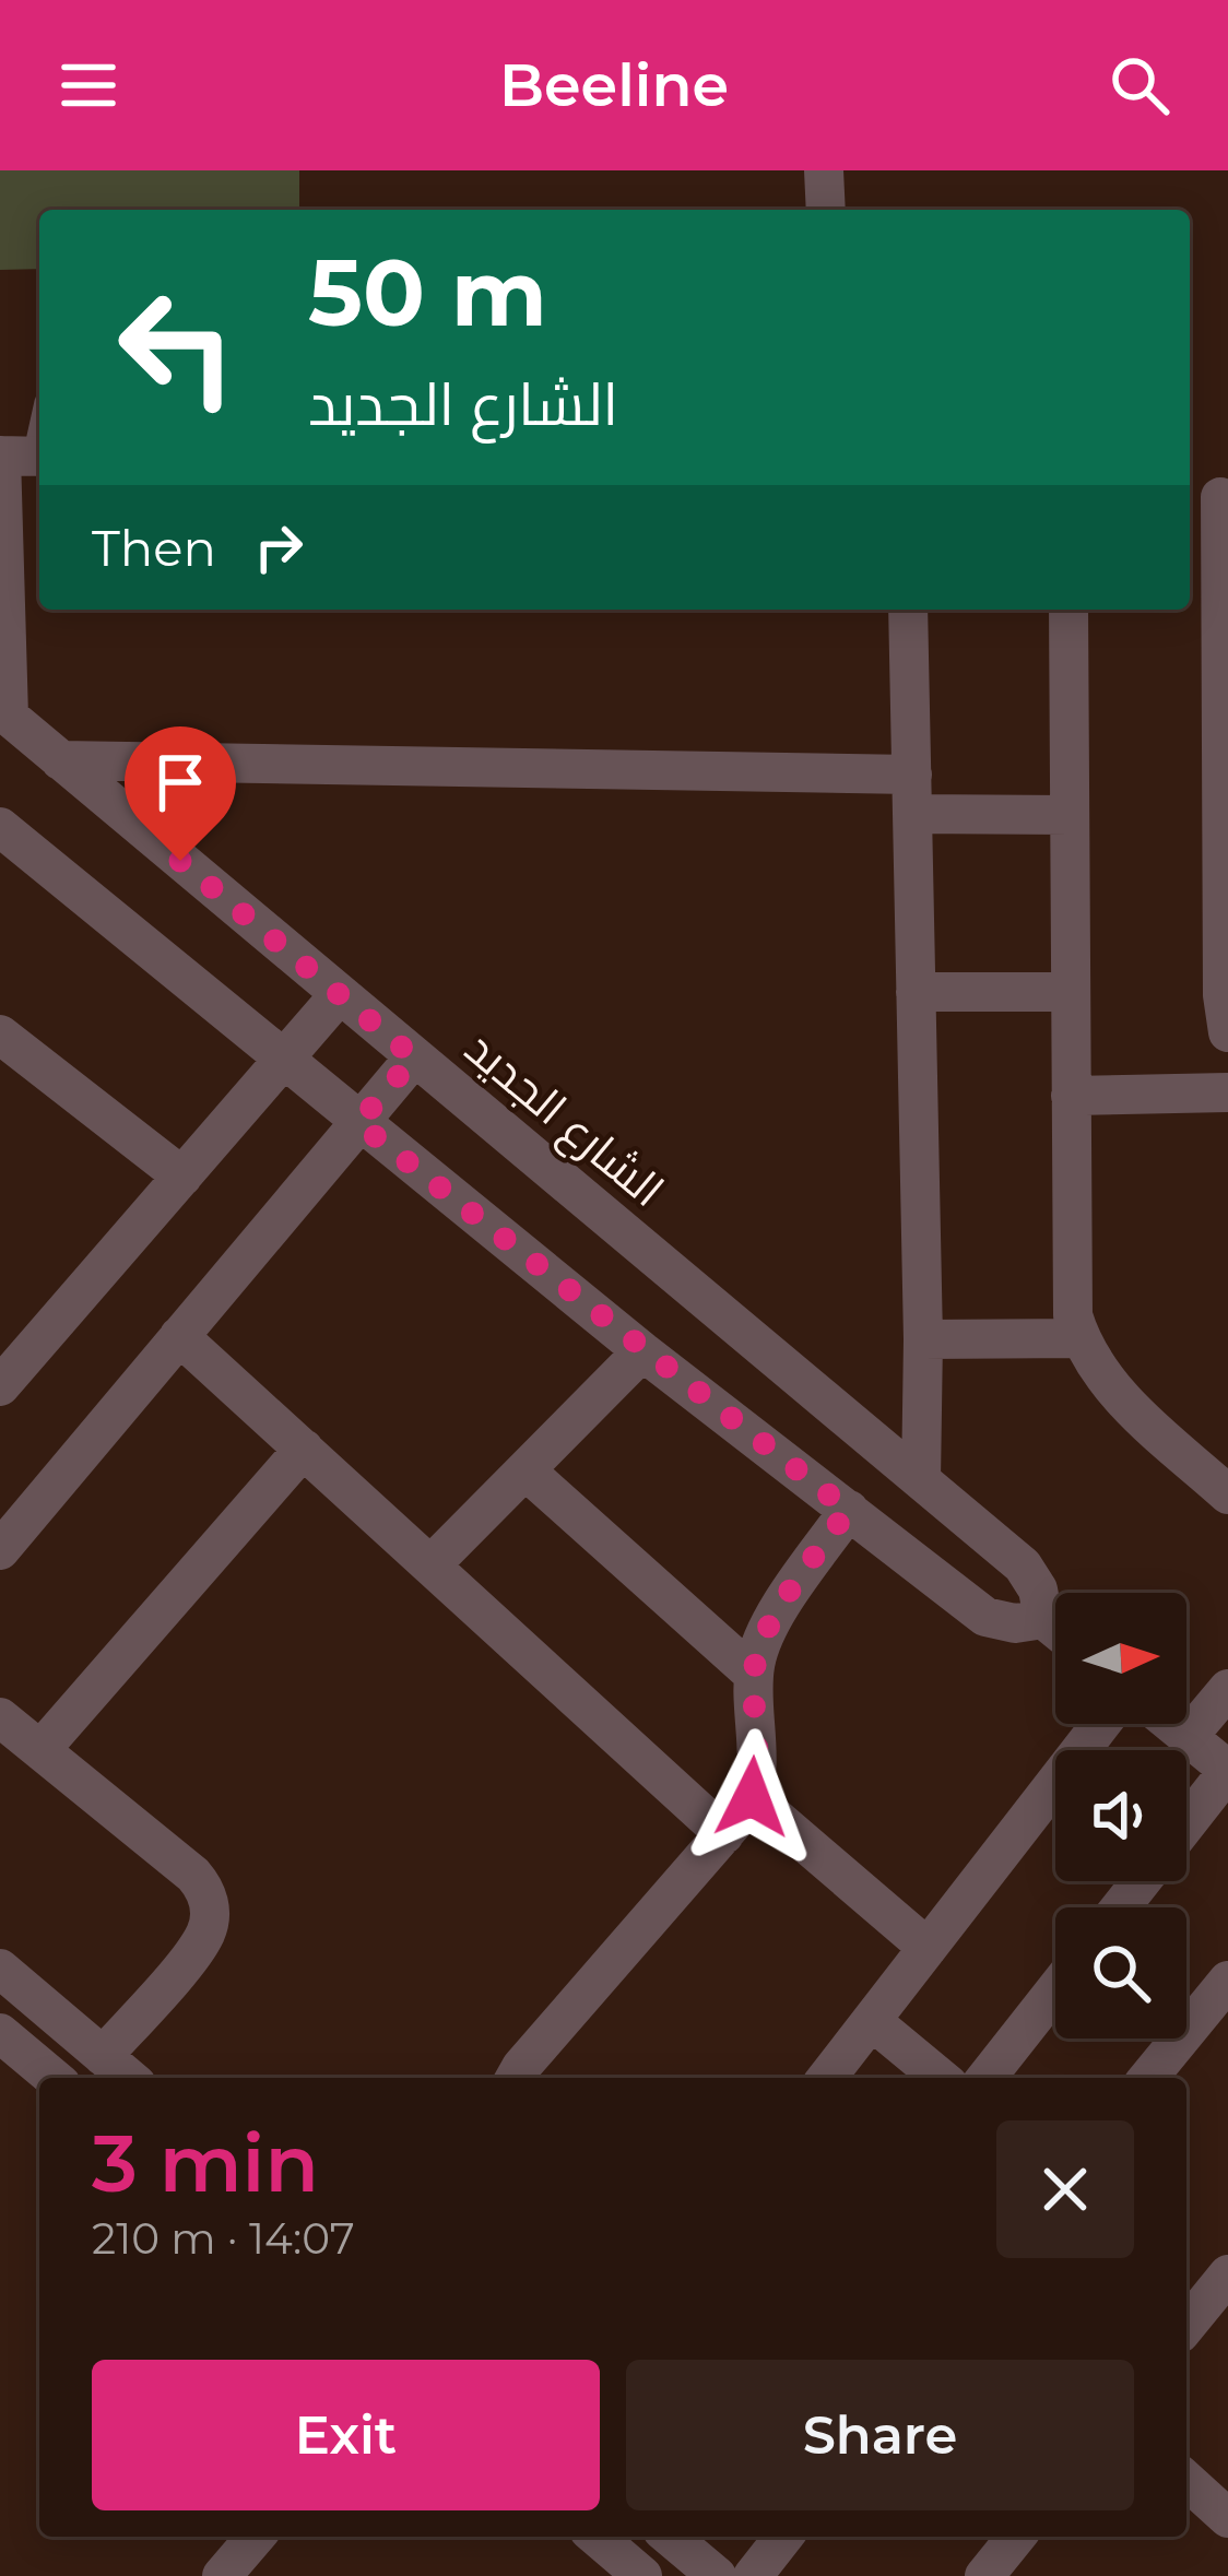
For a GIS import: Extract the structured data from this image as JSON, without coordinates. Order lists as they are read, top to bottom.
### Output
{
  "streets": {
    "street": ["الشارع الجديد"]
  },
  "north": "right",
  "page": {
    "header": "Beeline",
    "turn": ["50 m", "الشارع الجديد"],
    "then": "Then",
    "heading": ["3 min", "210 m · 14:07"],
    "buttons": ["Exit", "Share"]
  }
}
